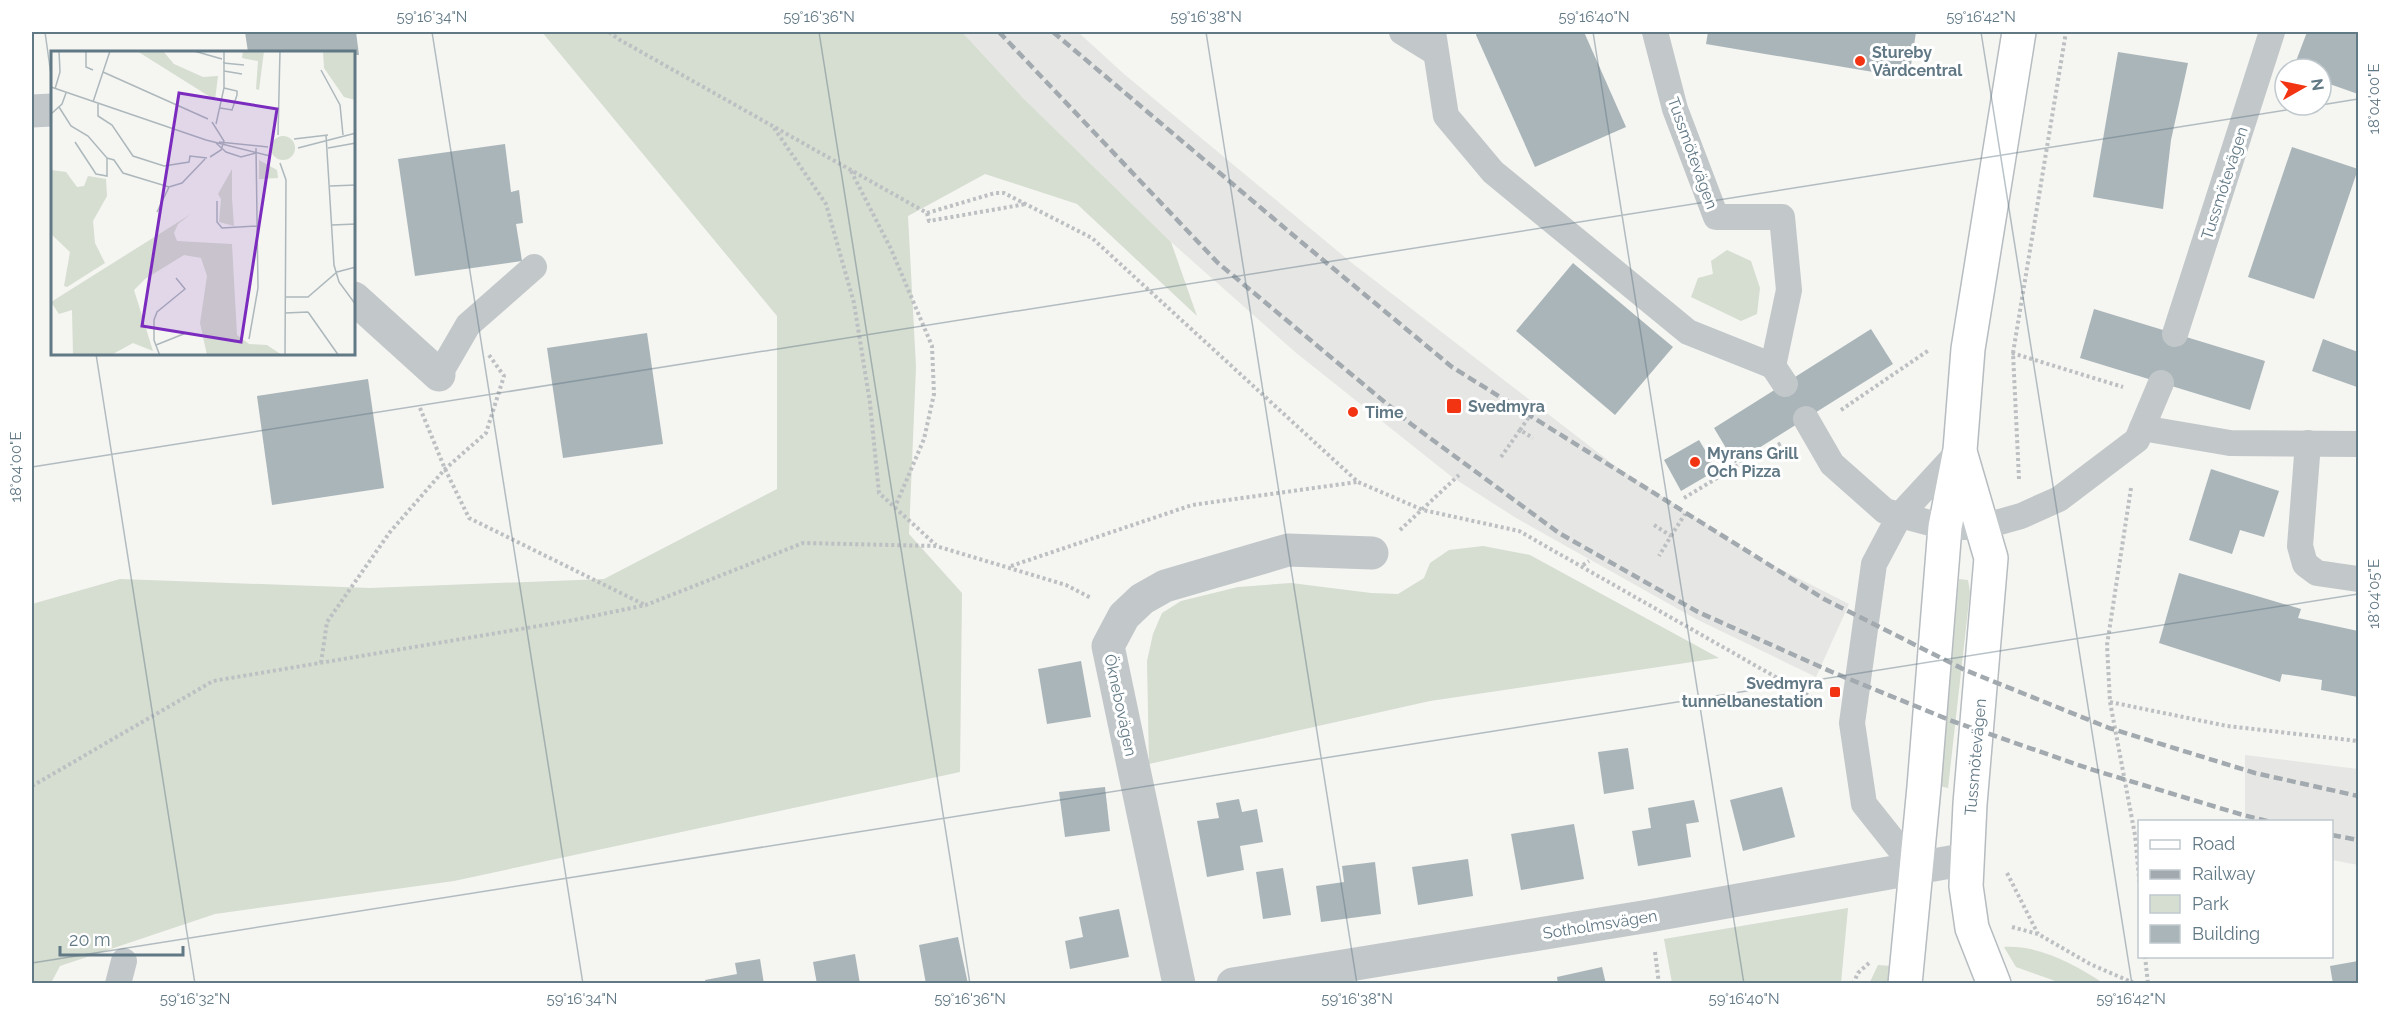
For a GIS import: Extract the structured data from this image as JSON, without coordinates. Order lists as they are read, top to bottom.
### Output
{
  "streets": {
    "street": ["Tussmötevägen", "Öknebovägen", "Sotholmsvägen"]
  },
  "crossings": [
    ["Tussmötevägen", "Sotholmsvägen"]
  ],
  "places": {
    "other": ["Stureby Vårdcentral", "Time", "Myrans Grill Och Pizza"],
    "transit": ["Svedmyra", "Svedmyra tunnelbanestation"]
  },
  "legend": [
    "Road",
    "Railway",
    "Park",
    "Building"
  ],
  "scale_bar": "20 m",
  "north": "right",
  "coordinates": [
    "59°16'34\"N",
    "59°16'36\"N",
    "59°16'38\"N",
    "59°16'40\"N",
    "59°16'42\"N",
    "18°04'00\"E",
    "18°04'05\"E",
    "59°16'32\"N"
  ]
}
